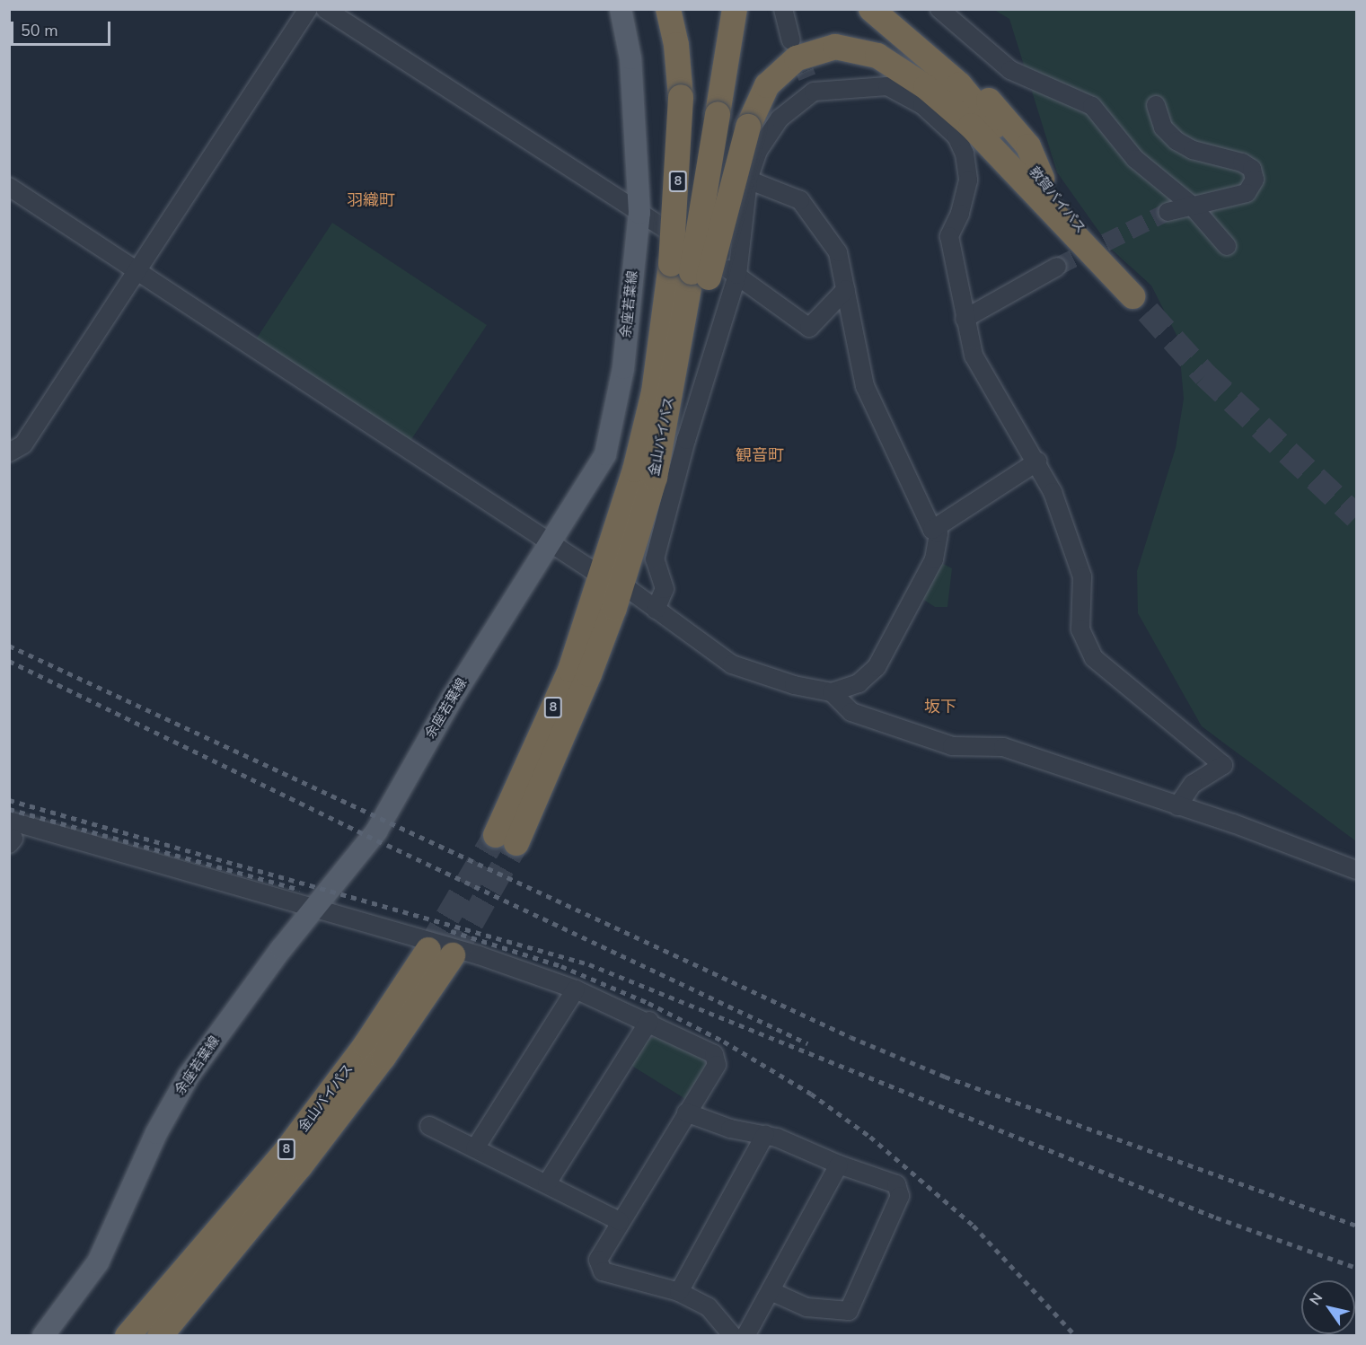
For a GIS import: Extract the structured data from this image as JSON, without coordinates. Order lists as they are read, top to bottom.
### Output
{
  "streets": {
    "highway": ["8", "敦賀バイパス", "金山バイパス"],
    "main road": ["余座若葉線"]
  },
  "crossings": [
    ["敦賀バイパス", "金山バイパス"]
  ],
  "districts": ["羽織町", "観音町", "坂下"],
  "scale_bar": "50 m",
  "north": "top left"
}
